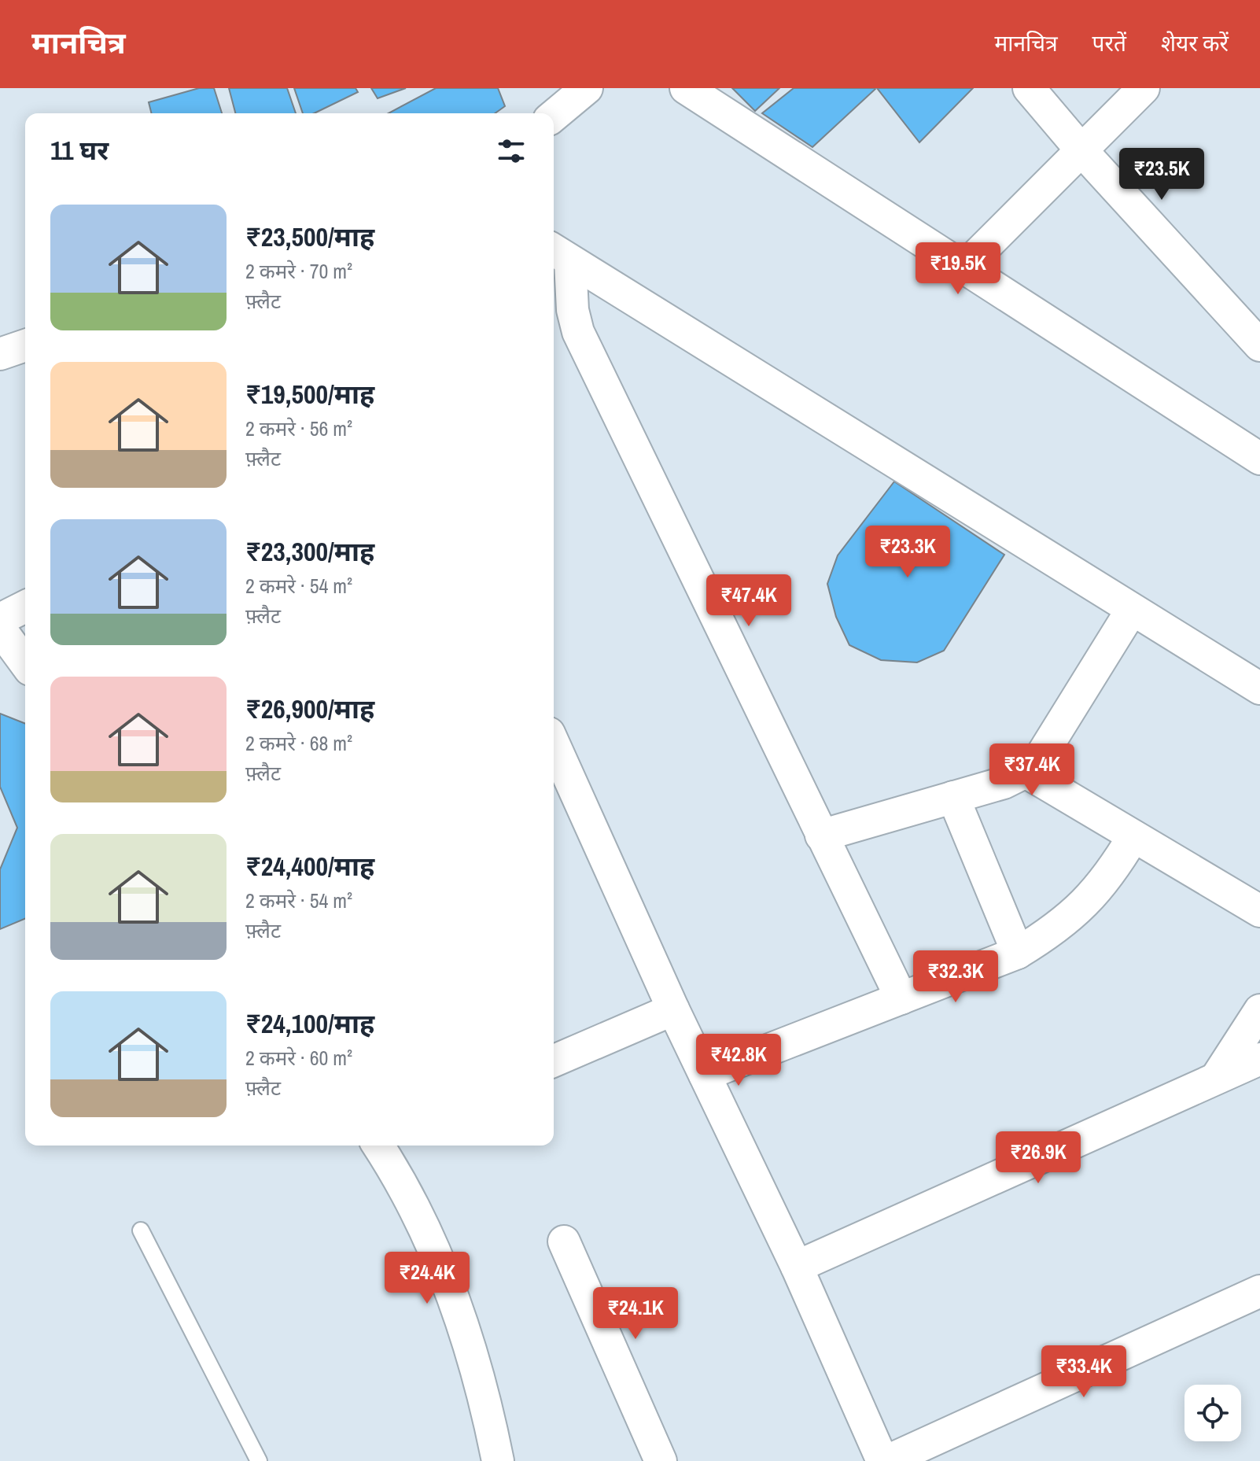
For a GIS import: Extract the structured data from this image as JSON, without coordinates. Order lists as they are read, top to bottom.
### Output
{
  "page": {
    "header": "मानचित्र",
    "nav": ["मानचित्र", "परतें", "शेयर करें"],
    "heading": "11 घर",
    "price": [
      "₹23.5K",
      "₹19.5K",
      "₹23.3K",
      "₹47.4K",
      "₹37.4K",
      "₹32.3K",
      "₹42.8K",
      "₹26.9K",
      "₹24.4K",
      "₹24.1K",
      "₹33.4K"
    ],
    "list": [
      {
        "name": "₹23,500/माह",
        "note": "2 कमरे · 70 m² · फ़्लैट"
      },
      {
        "name": "₹19,500/माह",
        "note": "2 कमरे · 56 m² · फ़्लैट"
      },
      {
        "name": "₹23,300/माह",
        "note": "2 कमरे · 54 m² · फ़्लैट"
      },
      {
        "name": "₹26,900/माह",
        "note": "2 कमरे · 68 m² · फ़्लैट"
      },
      {
        "name": "₹24,400/माह",
        "note": "2 कमरे · 54 m² · फ़्लैट"
      },
      {
        "name": "₹24,100/माह",
        "note": "2 कमरे · 60 m² · फ़्लैट"
      }
    ]
  }
}
